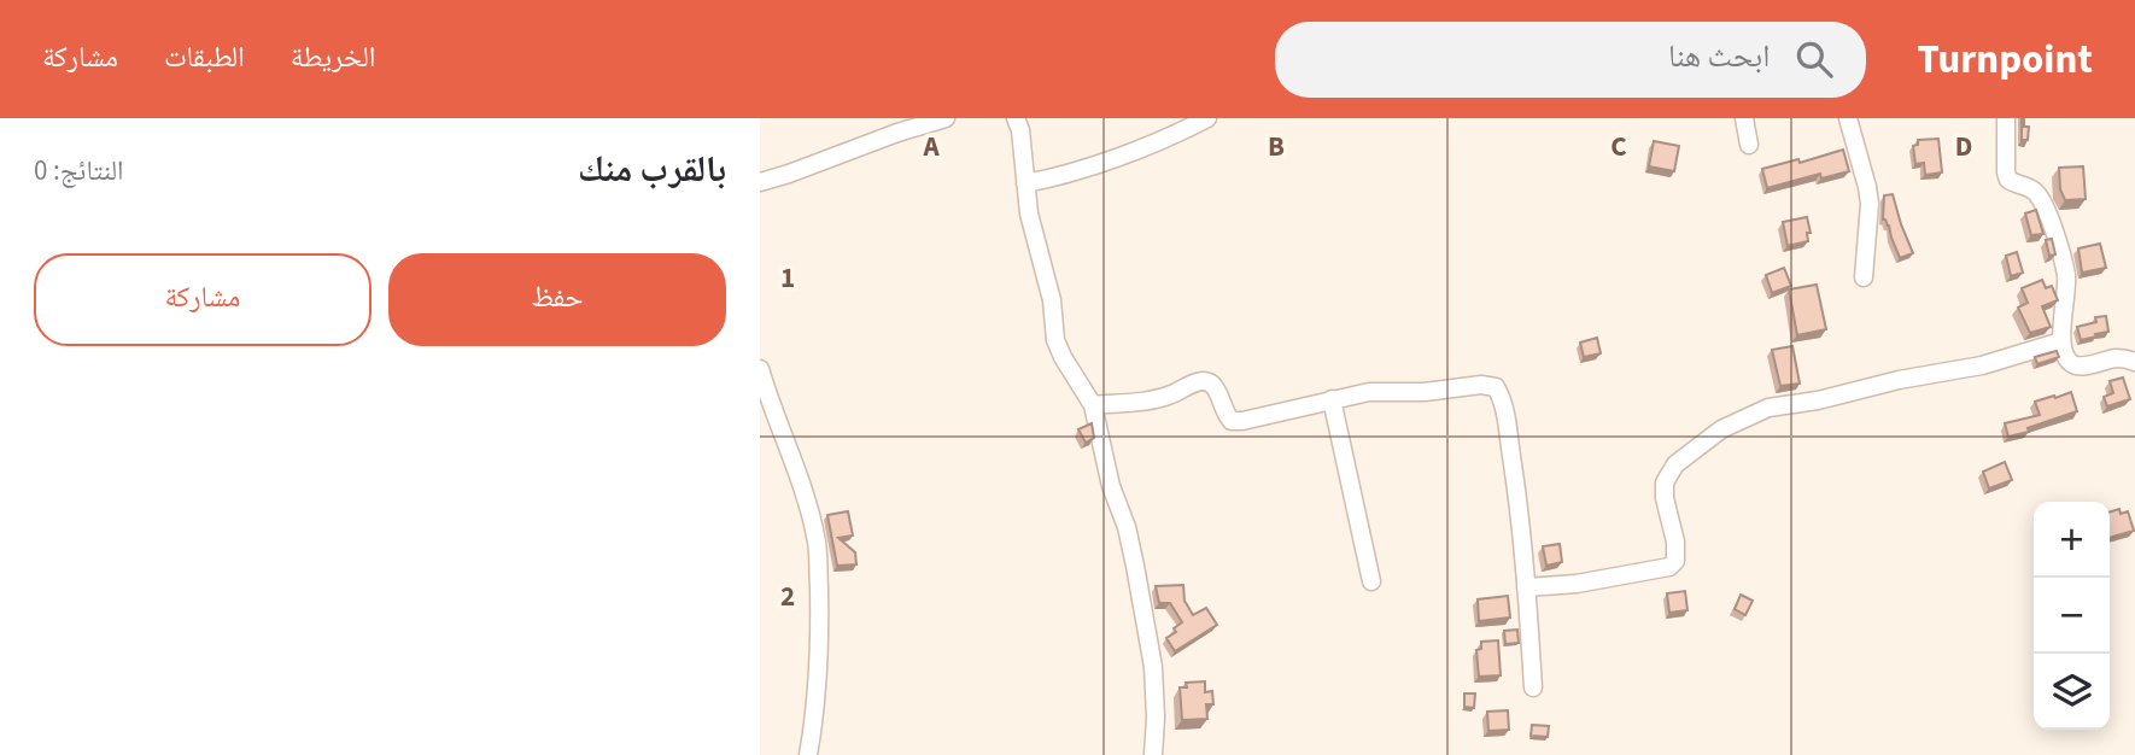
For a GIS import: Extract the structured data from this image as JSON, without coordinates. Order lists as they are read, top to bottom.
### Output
{
  "page": {
    "header": "Turnpoint",
    "search": "ابحث هنا",
    "nav": ["الخريطة", "الطبقات", "مشاركة"],
    "heading": ["بالقرب منك", "النتائج: 0"],
    "buttons": ["حفظ", "مشاركة"],
    "map_buttons": ["+", "−"]
  },
  "grid": {
    "columns": [
      "A",
      "B",
      "C",
      "D"
    ],
    "rows": ["1", "2"]
  }
}
